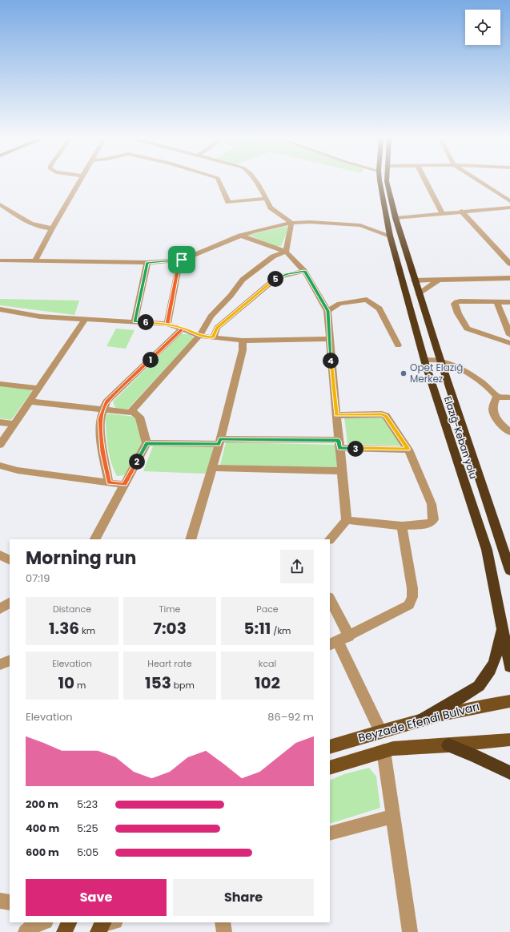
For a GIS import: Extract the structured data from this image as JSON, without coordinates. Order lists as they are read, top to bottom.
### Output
{
  "streets": {
    "highway": ["Elazığ-Keban yolu"],
    "main road": ["Beyzade Efendi Bulvarı"]
  },
  "places": ["Opet Elazığ Merkez"],
  "page": {
    "pins": [
      "5",
      "6",
      "1",
      "4",
      "3",
      "2"
    ],
    "heading": ["Morning run", "07:19"],
    "stats": [
      ["Distance", "1.36 km"],
      ["Time", "7:03"],
      ["Pace", "5:11 /km"],
      ["Elevation", "10 m"],
      ["Heart rate", "153 bpm"],
      ["kcal", "102"]
    ],
    "chart": ["Elevation", "86–92 m"],
    "list": [
      {
        "name": "200 m",
        "note": "5:23"
      },
      {
        "name": "400 m",
        "note": "5:25"
      },
      {
        "name": "600 m",
        "note": "5:05"
      }
    ],
    "buttons": ["Save", "Share"]
  }
}
